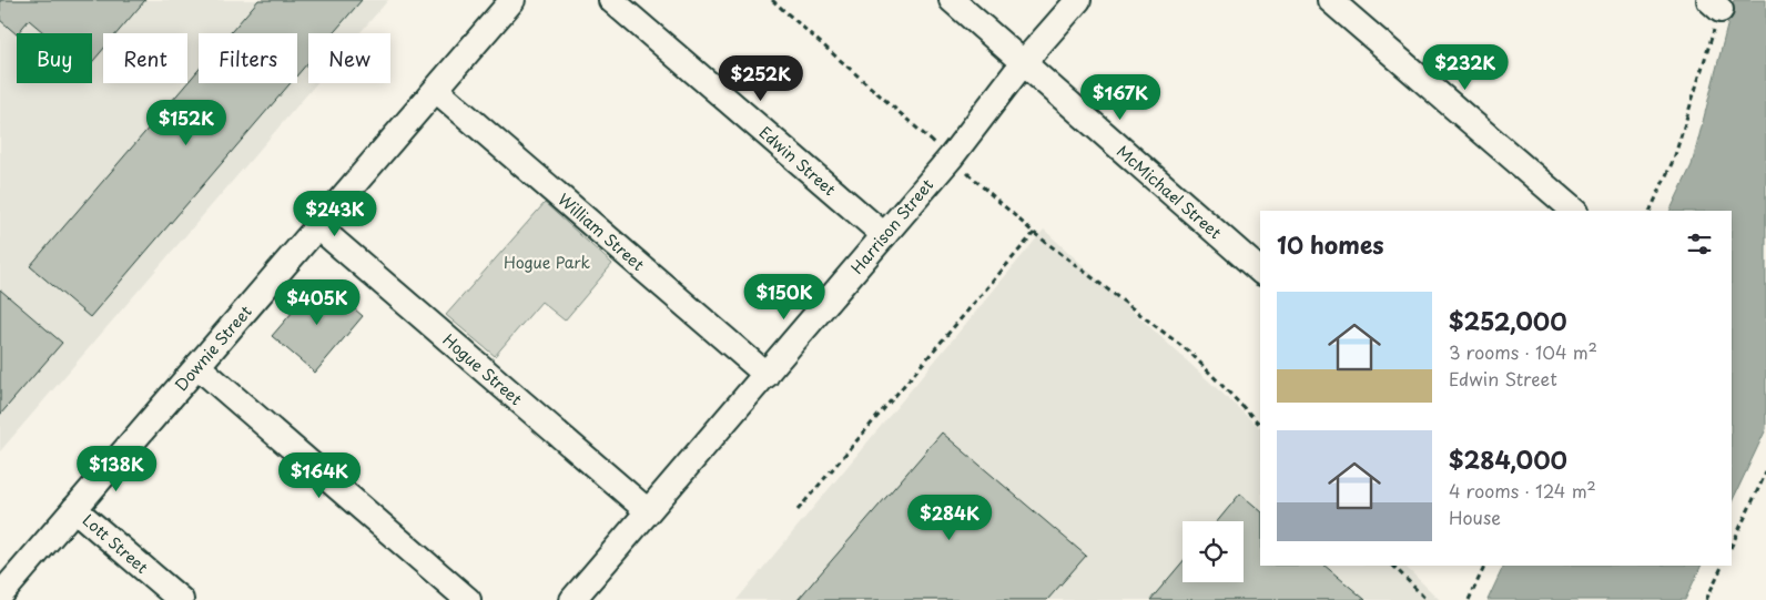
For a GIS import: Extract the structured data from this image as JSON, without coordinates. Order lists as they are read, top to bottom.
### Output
{
  "streets": {
    "street": [
      "Edwin Street",
      "McMichael Street",
      "Harrison Street",
      "William Street",
      "Downie Street",
      "Hogue Street",
      "Lott Street"
    ]
  },
  "crossings": [
    ["Edwin Street", "Harrison Street"],
    ["McMichael Street", "Harrison Street"],
    ["Harrison Street", "William Street"],
    ["Harrison Street", "Hogue Street"],
    ["William Street", "Downie Street"],
    ["Downie Street", "Hogue Street"],
    ["Downie Street", "Lott Street"]
  ],
  "parks": ["Hogue Park"],
  "page": {
    "chip": [
      "Buy",
      "Rent",
      "Filters",
      "New"
    ],
    "price": [
      "$232K",
      "$252K",
      "$167K",
      "$152K",
      "$243K",
      "$150K",
      "$405K",
      "$138K",
      "$164K",
      "$284K"
    ],
    "heading": "10 homes",
    "list": [
      {
        "name": "$252,000",
        "note": "3 rooms · 104 m² · Edwin Street"
      },
      {
        "name": "$284,000",
        "note": "4 rooms · 124 m² · House"
      }
    ]
  }
}
